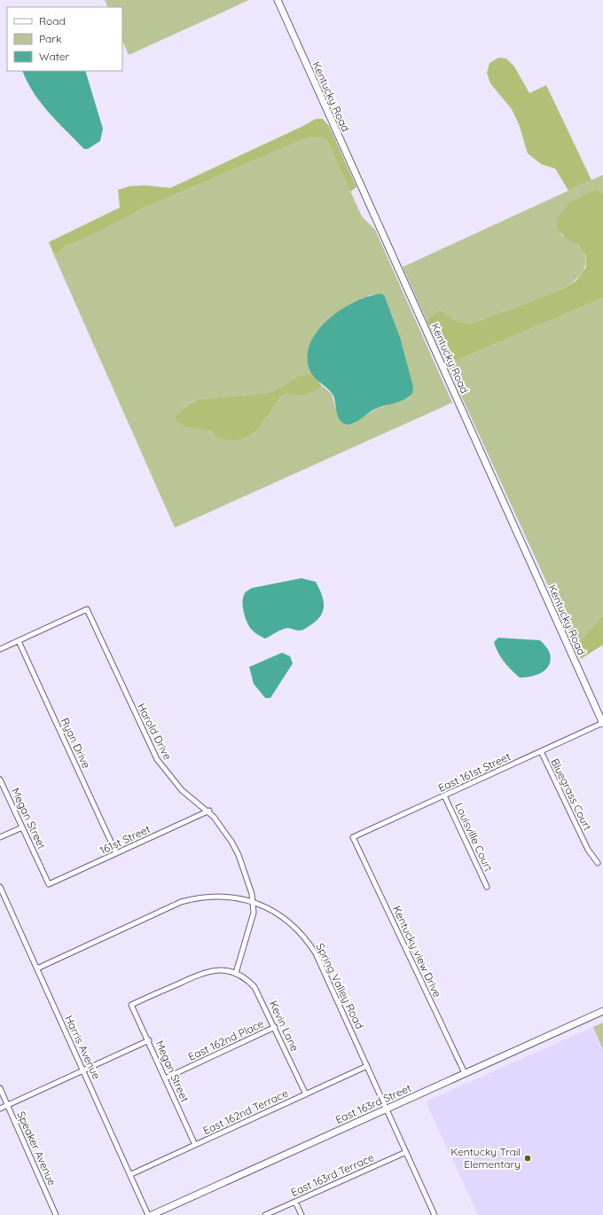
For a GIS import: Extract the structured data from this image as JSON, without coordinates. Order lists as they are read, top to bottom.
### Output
{
  "streets": {
    "street": [
      "Kentucky Road",
      "Harold Drive",
      "Ryan Drive",
      "East 161st Street",
      "Bluegrass Court",
      "Megan Street",
      "Louisville Court",
      "161st Street",
      "Kentucky view Drive",
      "Spring Valley Road",
      "Kevin Lane",
      "East 162nd Place",
      "Harris Avenue",
      "East 163rd Street",
      "East 162nd Terrace",
      "Speaker Avenue",
      "East 163rd Terrace"
    ]
  },
  "crossings": [
    ["Kentucky Road", "East 161st Street"],
    ["Harold Drive", "Ryan Drive"],
    ["Harold Drive", "161st Street"],
    ["Harold Drive", "Spring Valley Road"],
    ["Ryan Drive", "161st Street"],
    ["East 161st Street", "Bluegrass Court"],
    ["East 161st Street", "Louisville Court"],
    ["East 161st Street", "Kentucky view Drive"],
    ["Megan Street", "161st Street"],
    ["Megan Street", "Kevin Lane"],
    ["Megan Street", "East 162nd Place"],
    ["Megan Street", "East 162nd Terrace"],
    ["Kentucky view Drive", "East 163rd Street"],
    ["Spring Valley Road", "Harris Avenue"],
    ["Spring Valley Road", "East 163rd Street"],
    ["Spring Valley Road", "East 162nd Terrace"],
    ["Spring Valley Road", "East 163rd Terrace"],
    ["Kevin Lane", "East 162nd Place"],
    ["Kevin Lane", "East 162nd Terrace"],
    ["Harris Avenue", "East 162nd Terrace"]
  ],
  "places": ["Kentucky Trail Elementary"],
  "legend": ["Road", "Park", "Water"]
}
